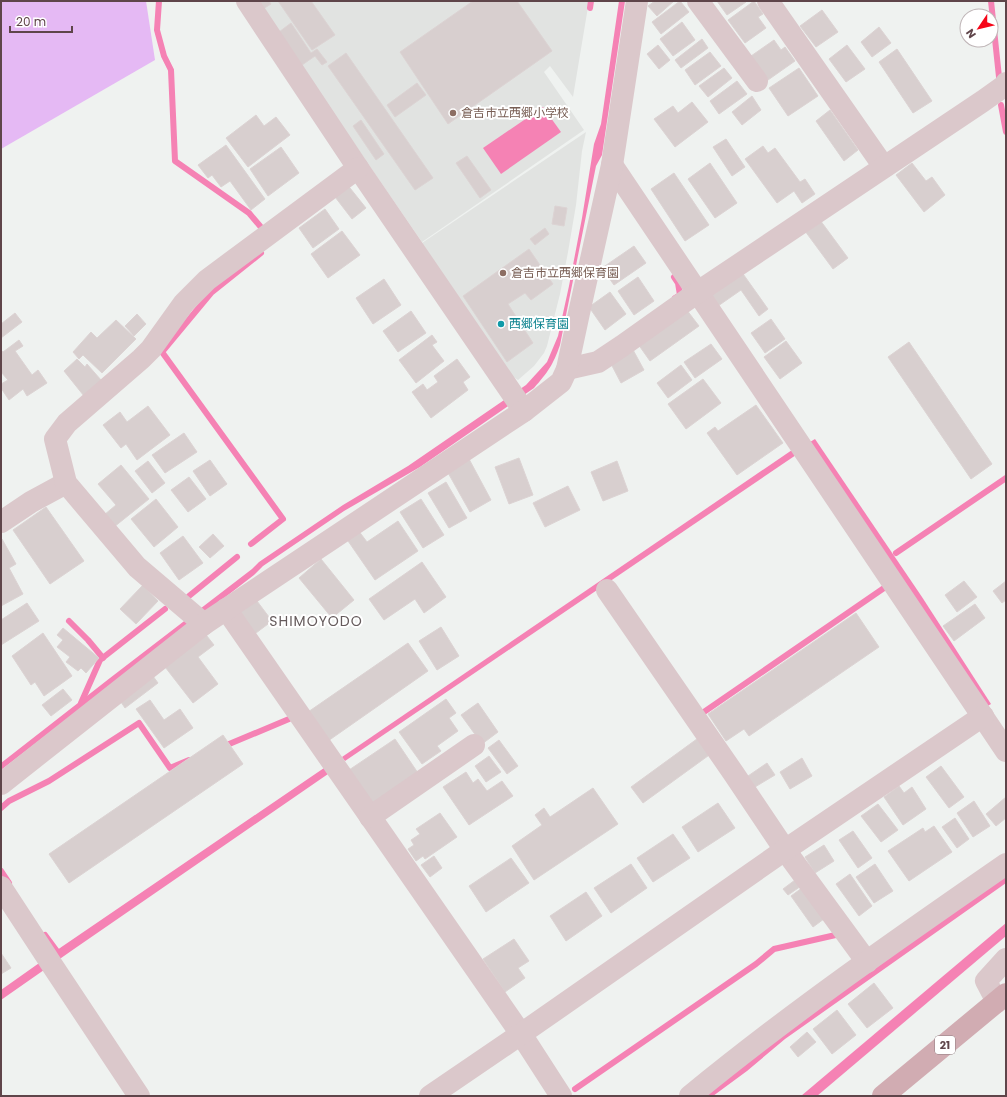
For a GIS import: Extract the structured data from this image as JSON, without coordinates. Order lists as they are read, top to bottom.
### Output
{
  "streets": {
    "main road": ["21"]
  },
  "districts": ["SHIMOYODO"],
  "places": ["倉吉市立西郷小学校", "倉吉市立西郷保育園", "西郷保育園"],
  "scale_bar": "20 m",
  "north": "bottom left"
}
